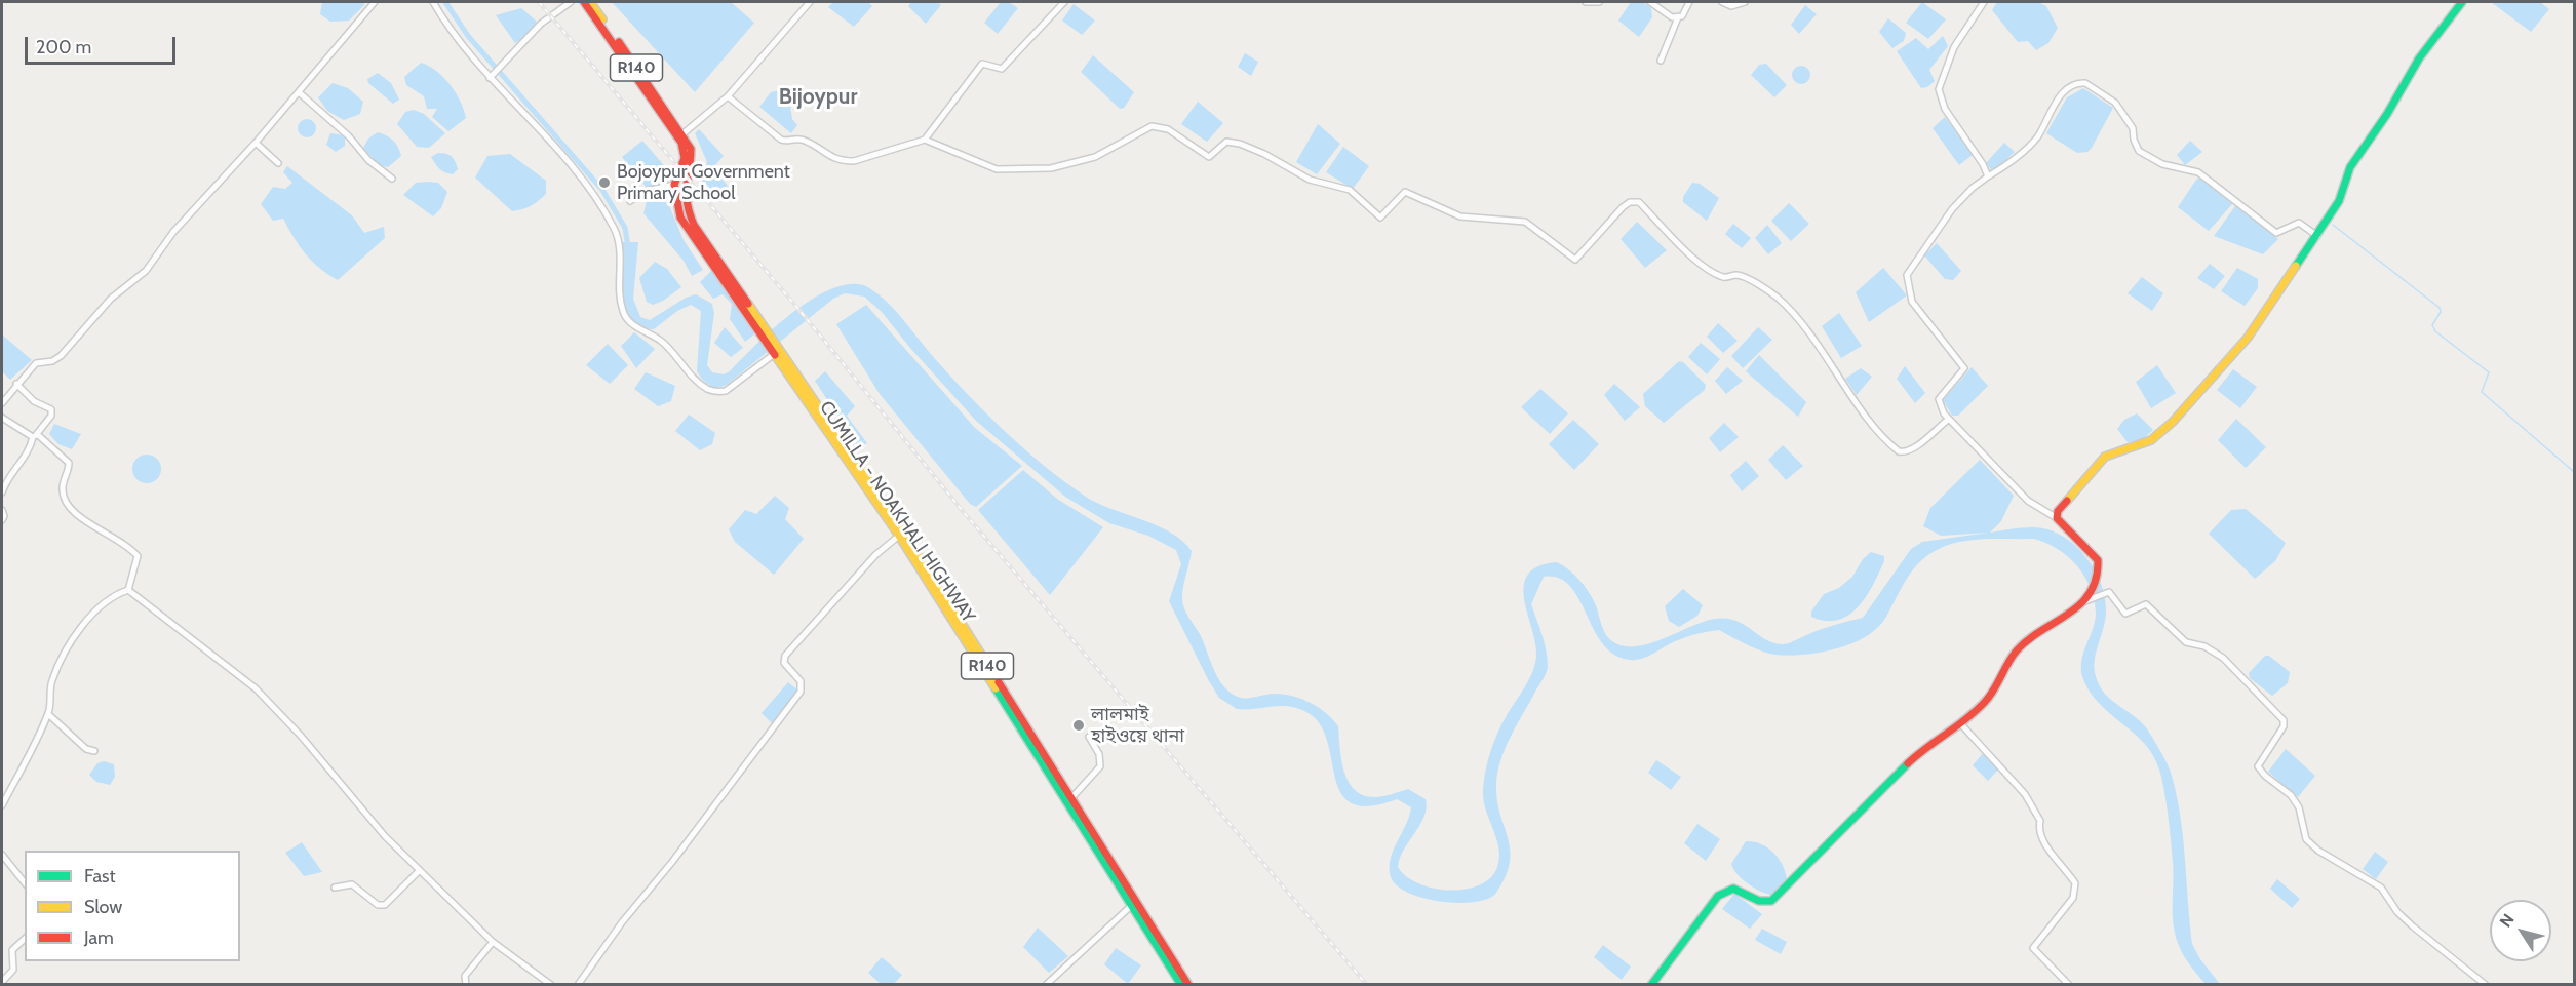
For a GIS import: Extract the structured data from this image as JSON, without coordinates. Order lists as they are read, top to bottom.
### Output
{
  "streets": {
    "main road": ["R140", "CUMILLA - NOAKHALI HIGHWAY"]
  },
  "crossings": [
    ["R140", "CUMILLA - NOAKHALI HIGHWAY"]
  ],
  "districts": ["Bijoypur"],
  "places": ["Bojoypur Government Primary School", "লালমাই হাইওয়ে থানা"],
  "legend": ["Fast", "Slow", "Jam"],
  "scale_bar": "200 m",
  "north": "top left"
}
